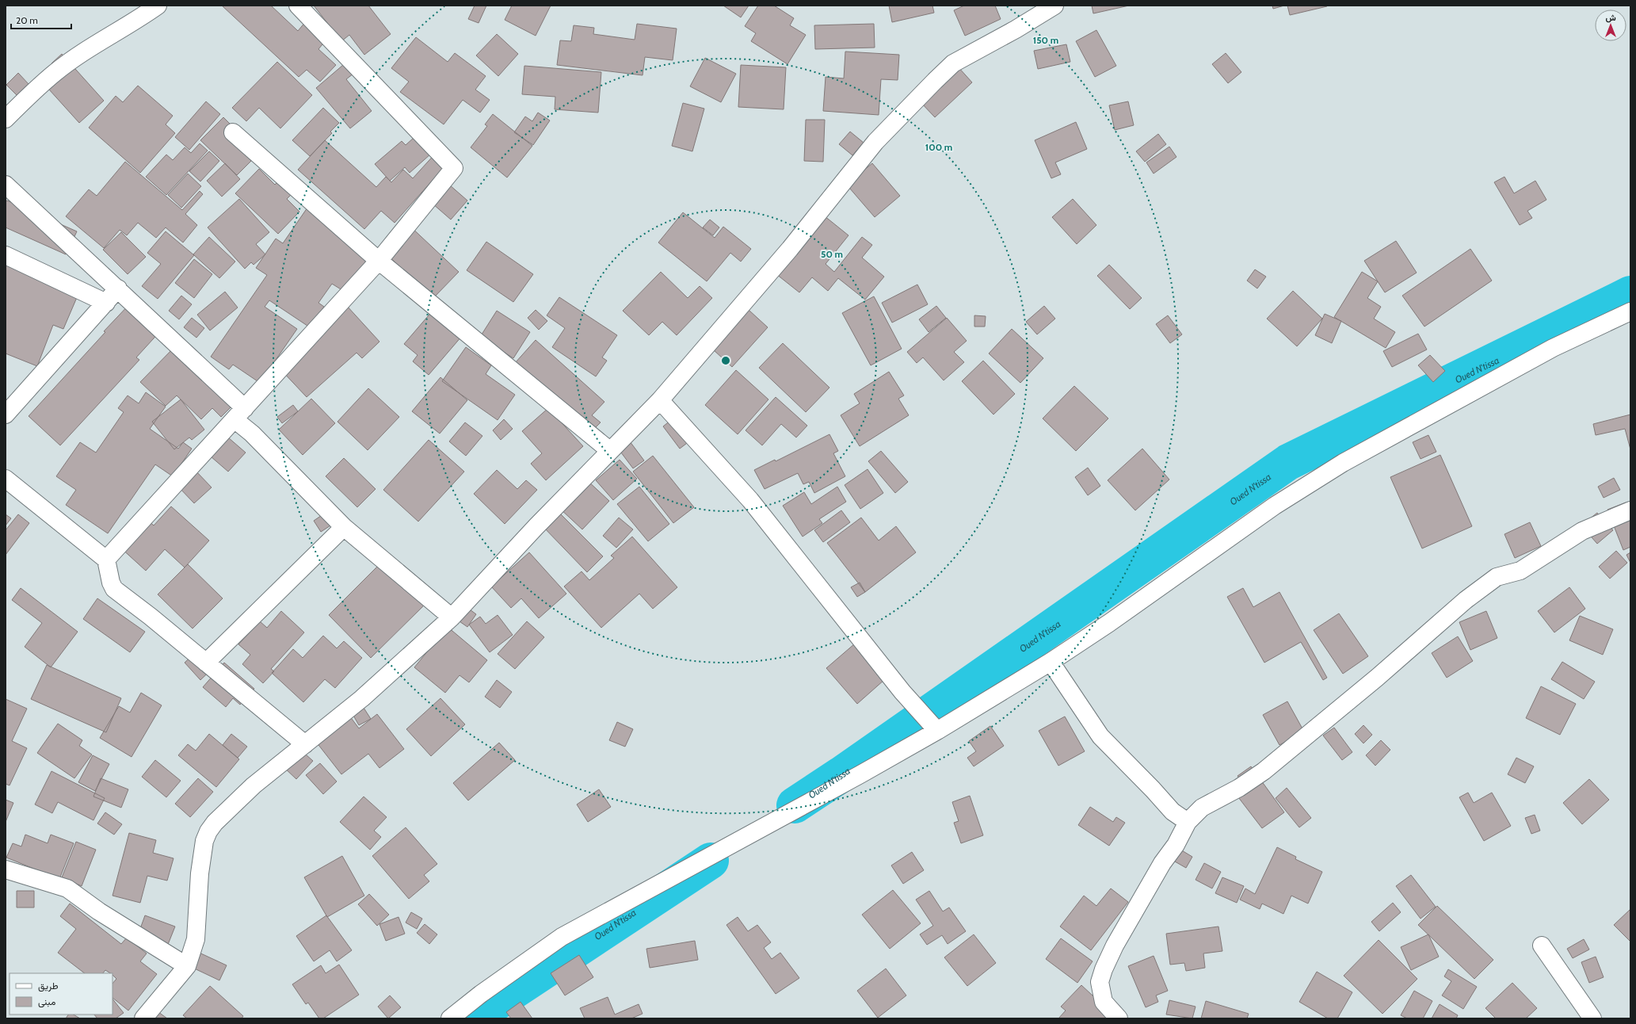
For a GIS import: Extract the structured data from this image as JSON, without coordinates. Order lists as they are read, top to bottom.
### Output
{
  "water": ["Oued N'tissa"],
  "legend": ["طريق", "مبنى"],
  "scale_bar": "20 m",
  "north": "top",
  "rings": ["150 m", "100 m", "50 m"]
}
